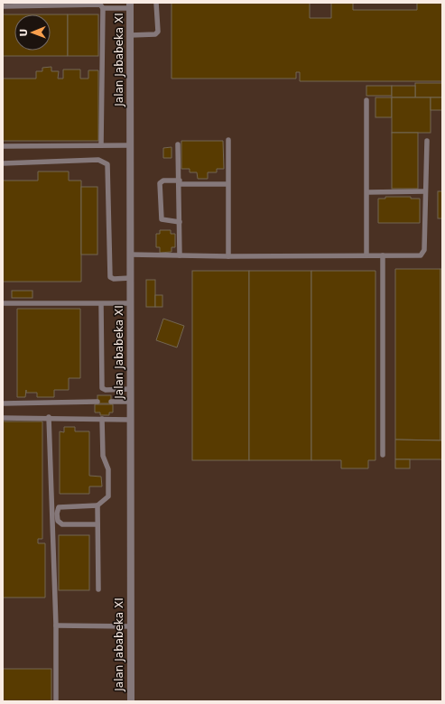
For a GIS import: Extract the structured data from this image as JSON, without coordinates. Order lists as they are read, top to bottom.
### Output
{
  "streets": {
    "street": ["Jalan Jababeka XI"]
  },
  "north": "left"
}
